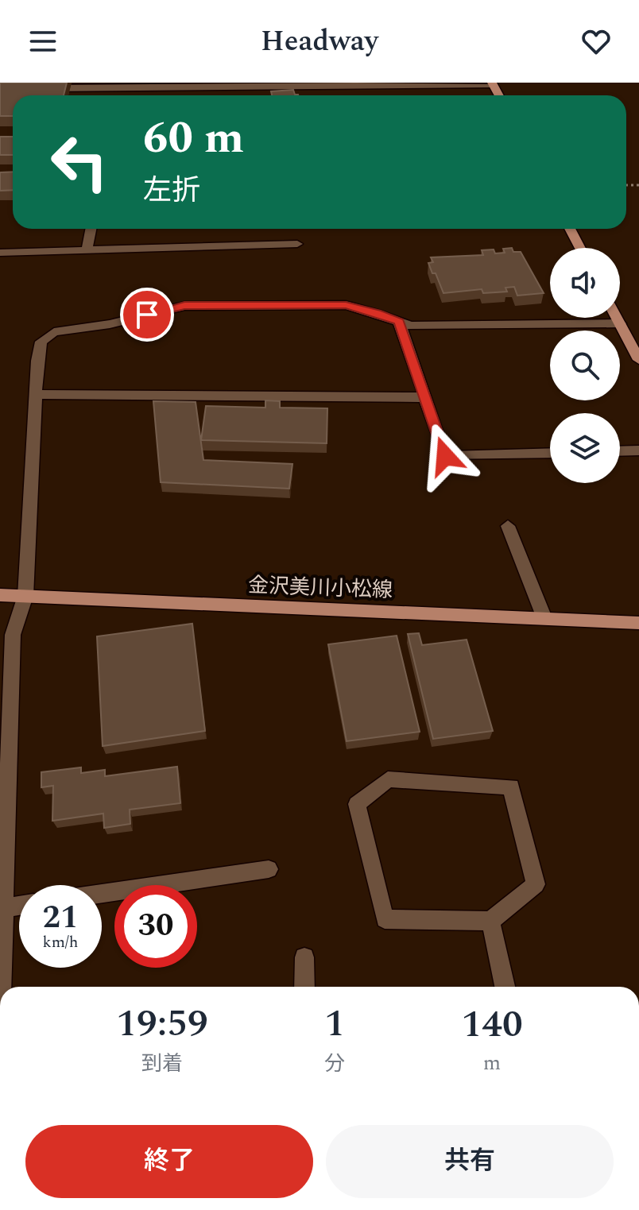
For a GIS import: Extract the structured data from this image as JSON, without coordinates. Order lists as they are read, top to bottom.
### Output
{
  "streets": {
    "main road": ["金沢美川小松線"]
  },
  "page": {
    "header": "Headway",
    "turn": ["60 m", "左折"],
    "speed": "21 km/h",
    "limit": "30",
    "eta": [
      "19:59",
      "到着",
      "1",
      "分",
      "140",
      "m"
    ],
    "buttons": ["終了", "共有"]
  }
}
